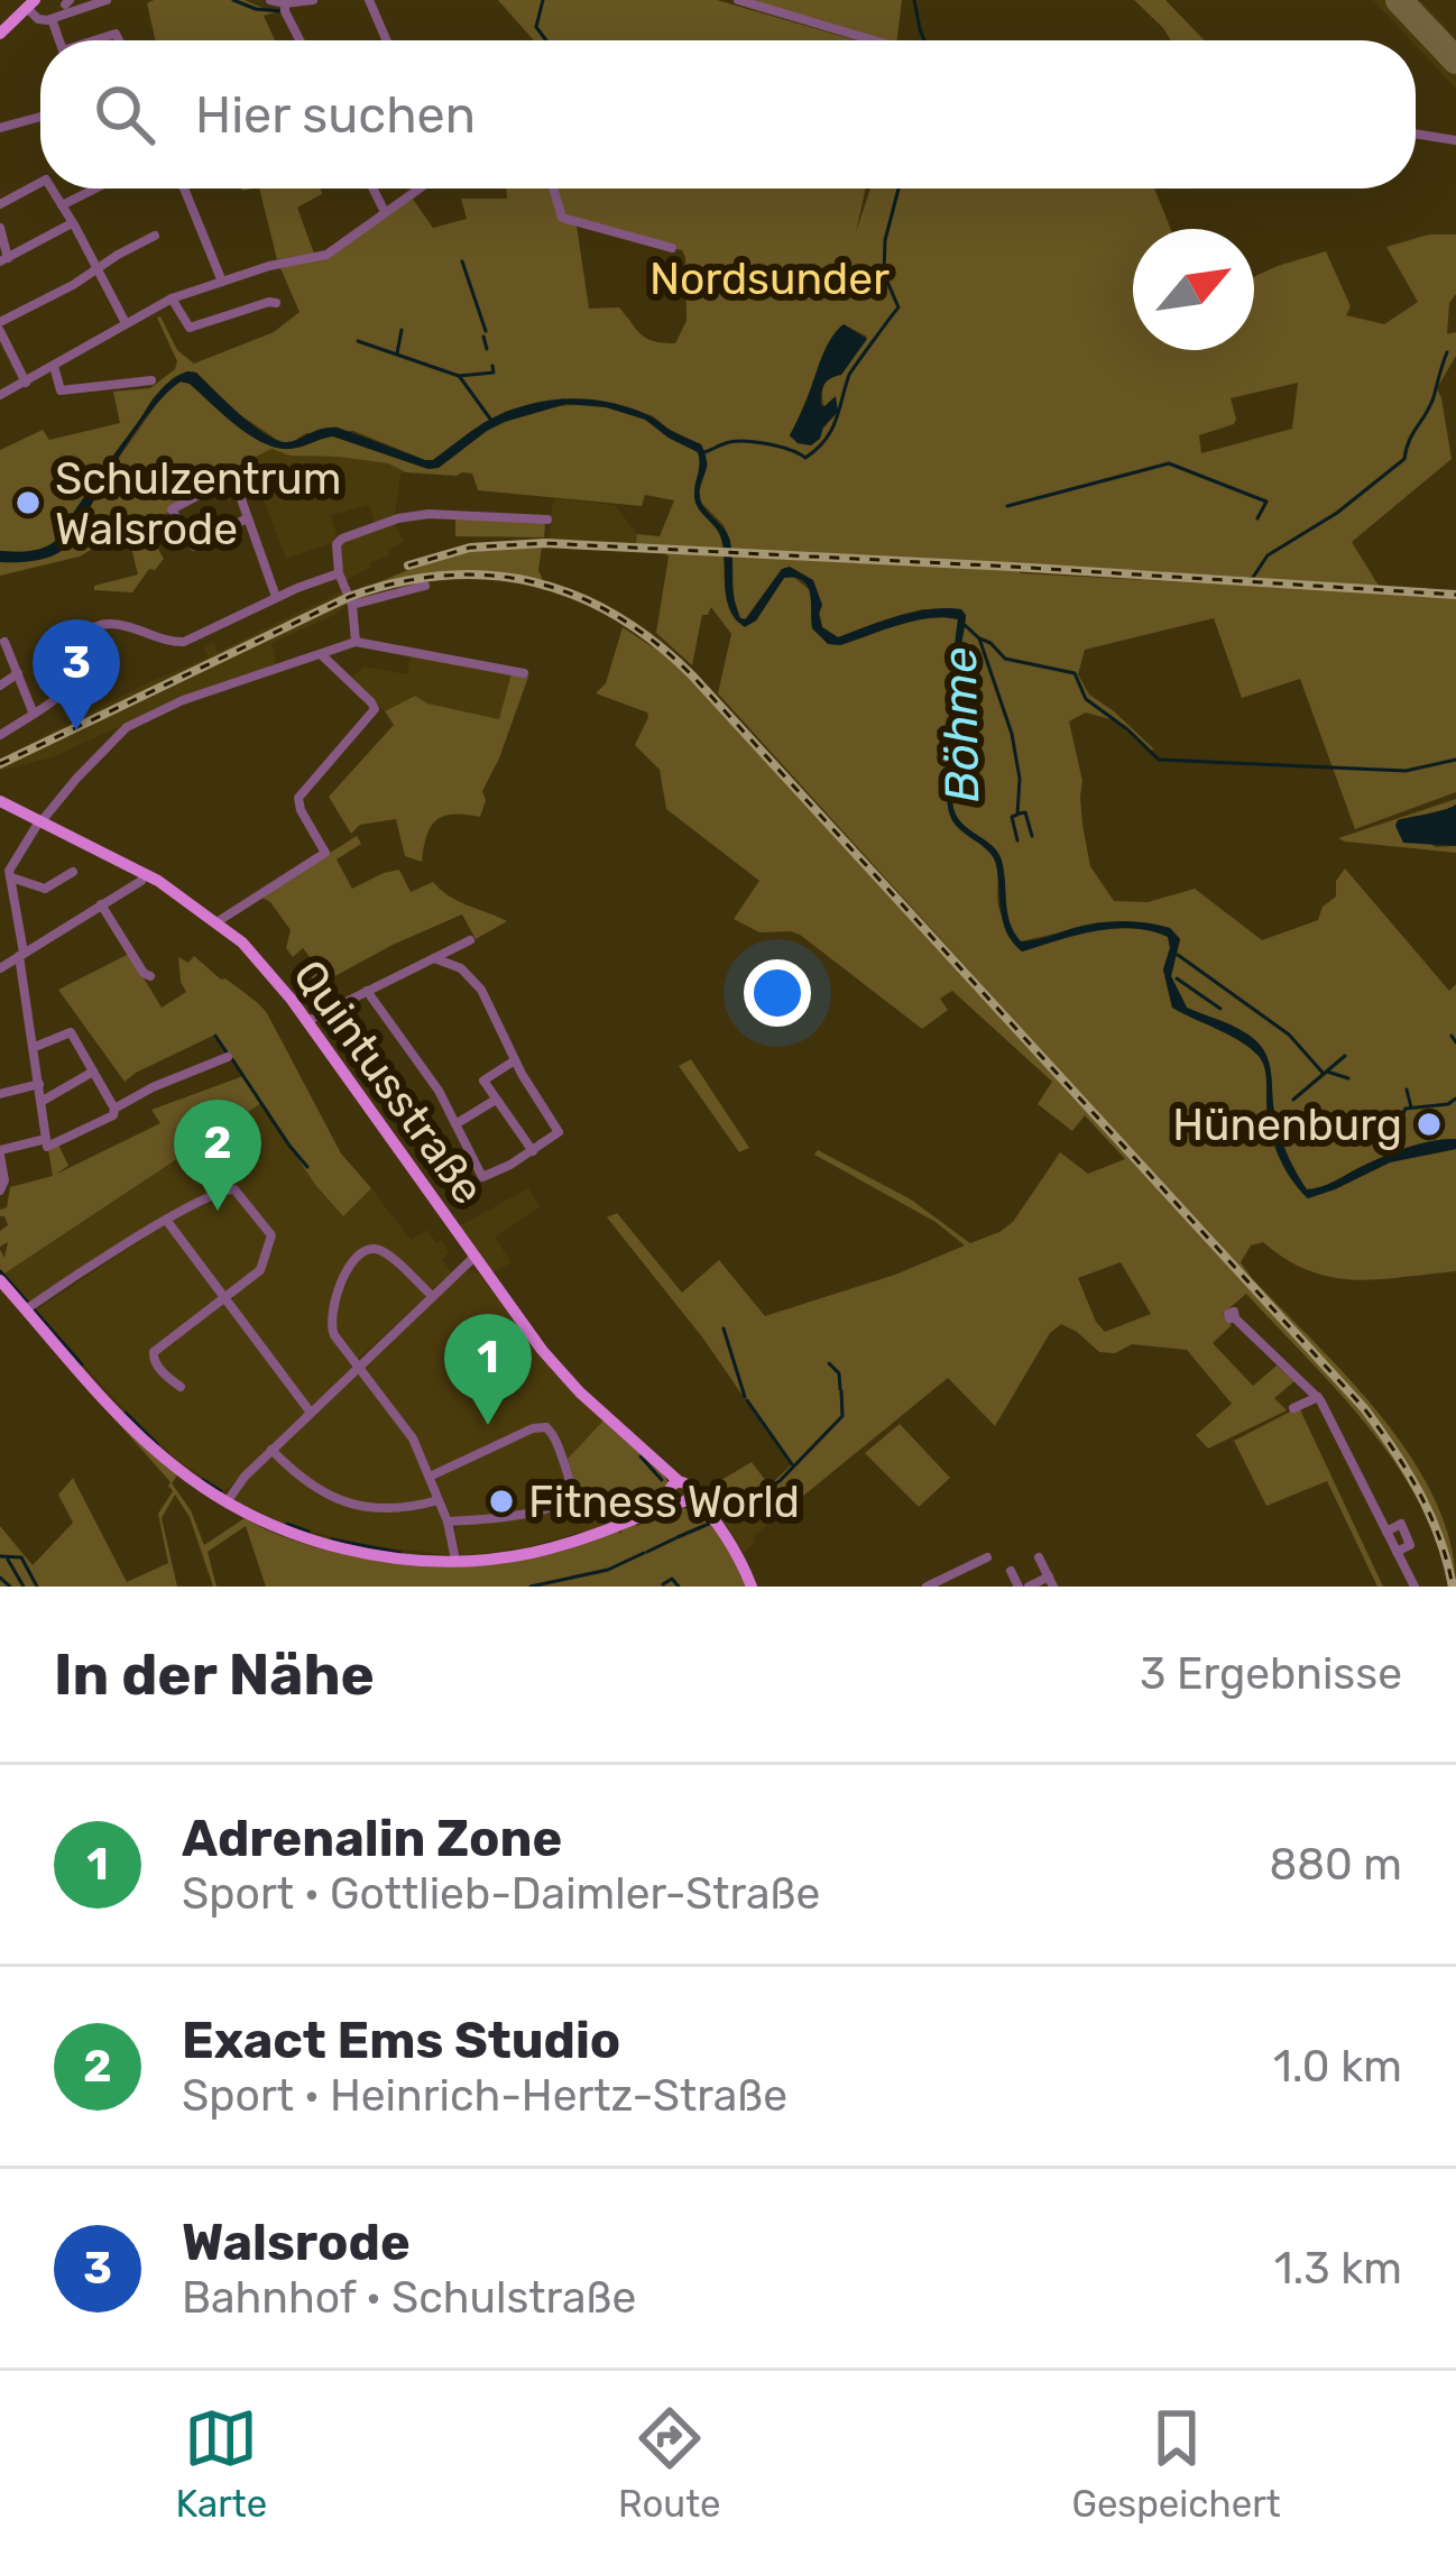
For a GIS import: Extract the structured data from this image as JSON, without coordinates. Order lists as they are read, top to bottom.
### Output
{
  "streets": {
    "main road": ["Quintusstraße"]
  },
  "water": ["Böhme"],
  "parks": ["Nordsunder"],
  "places": ["Schulzentrum Walsrode", "Hünenburg", "Fitness World"],
  "north": "top right",
  "page": {
    "search": "Hier suchen",
    "pins": ["3", "2", "1"],
    "heading": ["In der Nähe", "3 Ergebnisse"],
    "list": [
      {
        "mark": "1",
        "name": "Adrenalin Zone",
        "note": "Sport · Gottlieb-Daimler-Straße",
        "value": "880 m"
      },
      {
        "mark": "2",
        "name": "Exact Ems Studio",
        "note": "Sport · Heinrich-Hertz-Straße",
        "value": "1.0 km"
      },
      {
        "mark": "3",
        "name": "Walsrode",
        "note": "Bahnhof · Schulstraße",
        "value": "1.3 km"
      }
    ],
    "nav": ["Karte", "Route", "Gespeichert"]
  }
}
